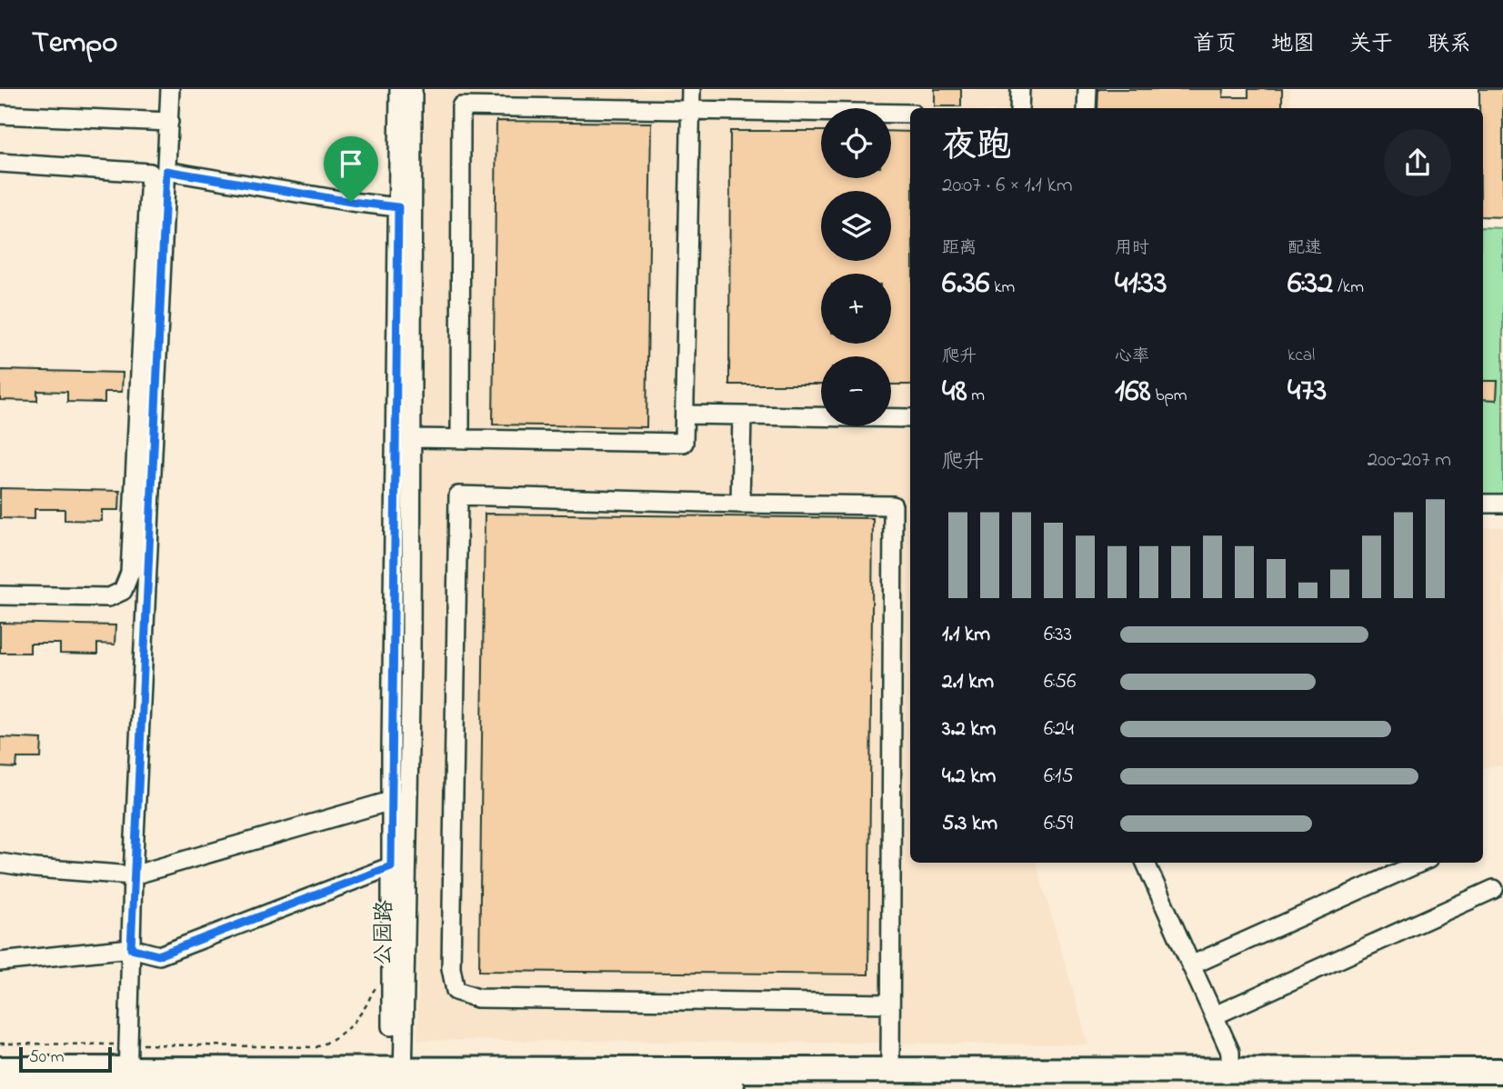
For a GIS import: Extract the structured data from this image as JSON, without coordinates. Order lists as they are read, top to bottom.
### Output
{
  "streets": {
    "street": ["公园路"]
  },
  "scale_bar": "50 m",
  "page": {
    "header": "Tempo",
    "nav": [
      "首页",
      "地图",
      "关于",
      "联系"
    ],
    "map_buttons": ["+", "−"],
    "heading": ["夜跑", "20:07 · 6 × 1.1 km"],
    "stats": [
      ["距离", "6.36 km"],
      ["用时", "41:33"],
      ["配速", "6:32 /km"],
      ["爬升", "48 m"],
      ["心率", "168 bpm"],
      ["kcal", "473"]
    ],
    "chart": ["爬升", "200–207 m"],
    "list": [
      {
        "name": "1.1 km",
        "note": "6:33"
      },
      {
        "name": "2.1 km",
        "note": "6:56"
      },
      {
        "name": "3.2 km",
        "note": "6:24"
      },
      {
        "name": "4.2 km",
        "note": "6:15"
      },
      {
        "name": "5.3 km",
        "note": "6:59"
      }
    ],
    "scale": "50 m"
  }
}
